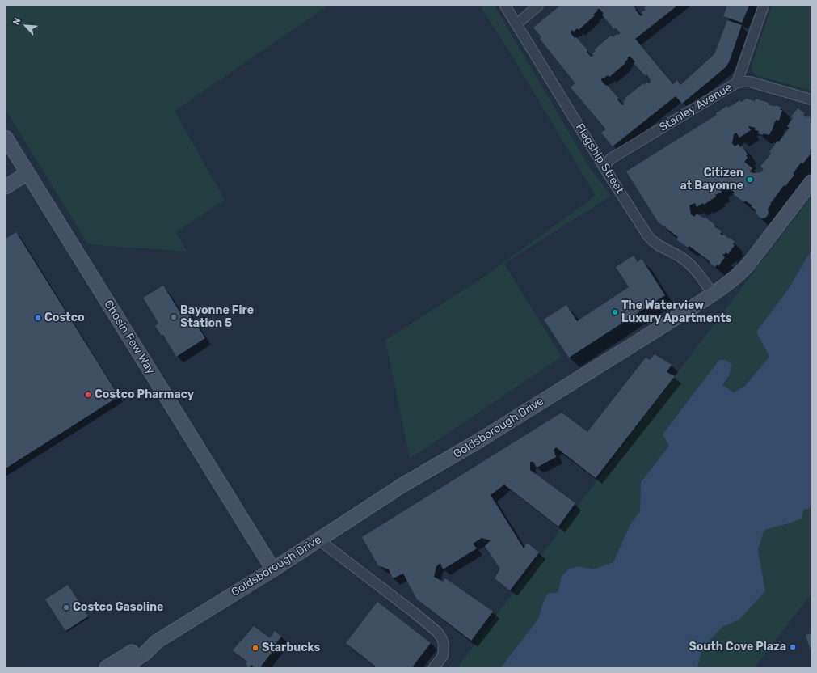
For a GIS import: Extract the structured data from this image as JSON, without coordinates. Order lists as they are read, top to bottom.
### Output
{
  "streets": {
    "street": [
      "Stanley Avenue",
      "Flagship Street",
      "Chosin Few Way",
      "Goldsborough Drive"
    ]
  },
  "crossings": [
    ["Stanley Avenue", "Flagship Street"],
    ["Flagship Street", "Goldsborough Drive"],
    ["Chosin Few Way", "Goldsborough Drive"]
  ],
  "places": [
    "Citizen at Bayonne",
    "The Waterview Luxury Apartments",
    "Bayonne Fire Station 5",
    "Costco",
    "Costco Pharmacy",
    "Costco Gasoline",
    "South Cove Plaza",
    "Starbucks"
  ],
  "north": "top left"
}
